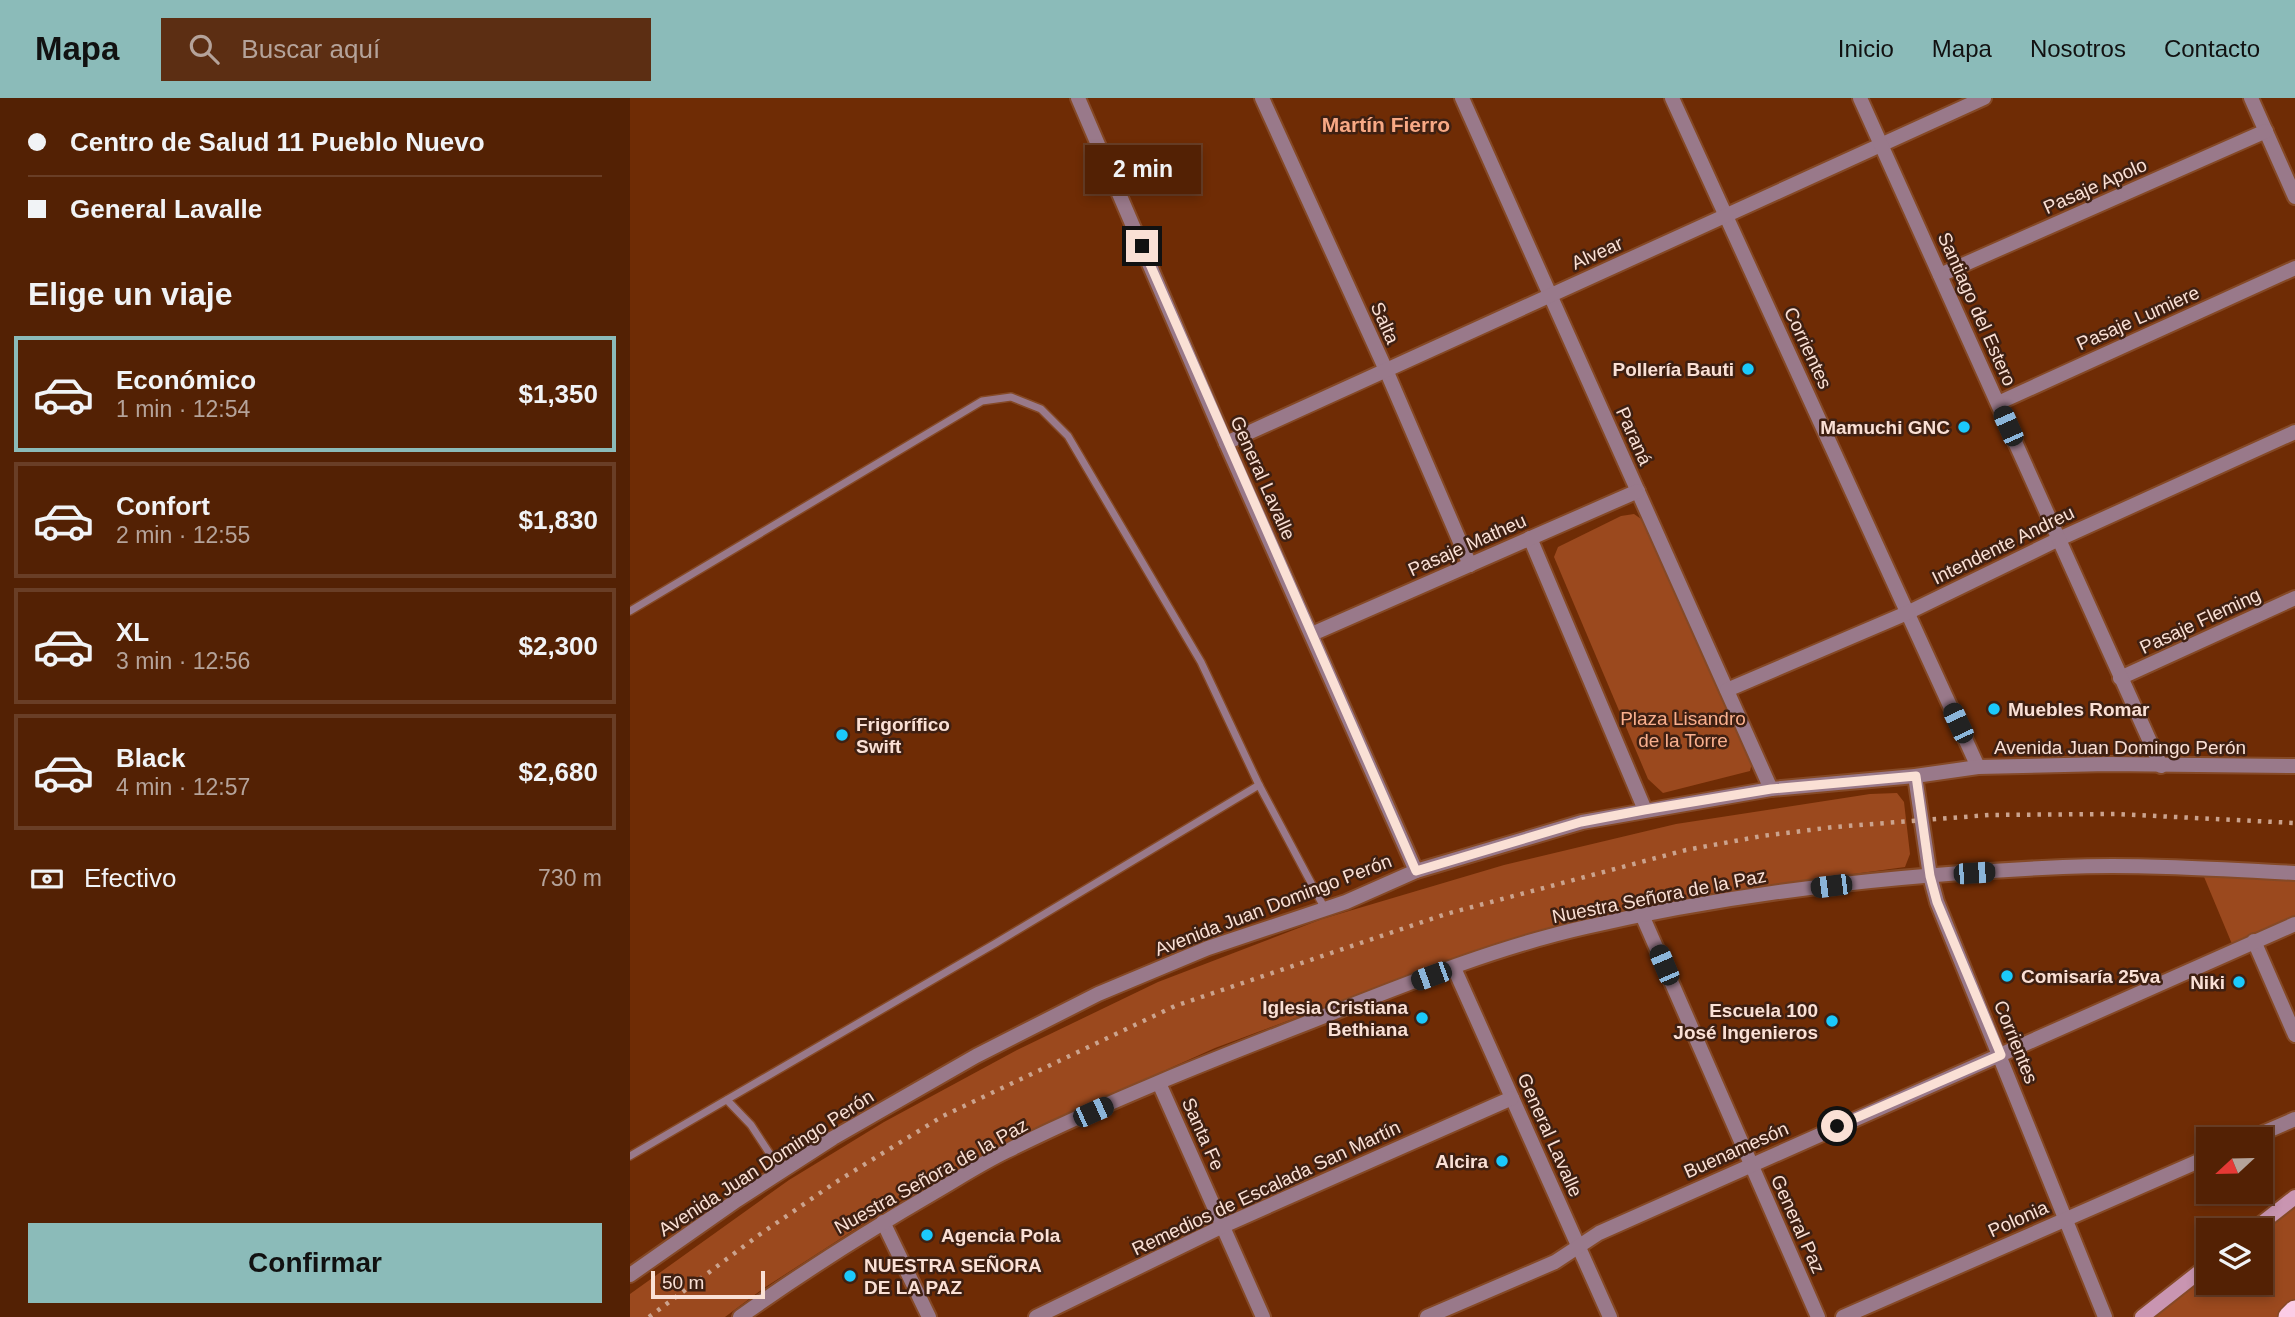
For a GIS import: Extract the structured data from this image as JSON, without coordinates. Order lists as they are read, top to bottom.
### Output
{
  "streets": {
    "street": [
      "Pasaje Apolo",
      "Alvear",
      "Santiago del Estero",
      "Pasaje Lumiere",
      "Salta",
      "Corrientes",
      "Paraná",
      "General Lavalle",
      "Pasaje Matheu",
      "Intendente Andreu",
      "Pasaje Fleming",
      "Avenida Juan Domingo Perón",
      "Nuestra Señora de la Paz",
      "Santa Fe",
      "Buenamesón",
      "Remedios de Escalada San Martín",
      "Polonia",
      "General Paz"
    ]
  },
  "crossings": [
    ["Pasaje Apolo", "Santiago del Estero"],
    ["Alvear", "Santiago del Estero"],
    ["Alvear", "Salta"],
    ["Alvear", "Corrientes"],
    ["Alvear", "Paraná"],
    ["Alvear", "General Lavalle"],
    ["Santiago del Estero", "Pasaje Lumiere"],
    ["Santiago del Estero", "Intendente Andreu"],
    ["Santiago del Estero", "Pasaje Fleming"],
    ["Santiago del Estero", "Avenida Juan Domingo Perón"],
    ["Salta", "Pasaje Matheu"],
    ["Corrientes", "Intendente Andreu"],
    ["Corrientes", "Avenida Juan Domingo Perón"],
    ["Corrientes", "Nuestra Señora de la Paz"],
    ["Corrientes", "Buenamesón"],
    ["Corrientes", "Polonia"],
    ["Paraná", "Pasaje Matheu"],
    ["Paraná", "Intendente Andreu"],
    ["Paraná", "Avenida Juan Domingo Perón"],
    ["General Lavalle", "Pasaje Matheu"],
    ["General Lavalle", "Avenida Juan Domingo Perón"],
    ["General Lavalle", "Nuestra Señora de la Paz"],
    ["General Lavalle", "Buenamesón"],
    ["General Lavalle", "Remedios de Escalada San Martín"],
    ["Nuestra Señora de la Paz", "Santa Fe"],
    ["Nuestra Señora de la Paz", "General Paz"],
    ["Santa Fe", "Remedios de Escalada San Martín"],
    ["Buenamesón", "General Paz"]
  ],
  "districts": ["Martín Fierro"],
  "parks": ["Plaza Lisandro de la Torre"],
  "places": [
    "Pollería Bauti",
    "Mamuchi GNC",
    "Muebles Romar",
    "Frigorífico Swift",
    "Comisaría 25va",
    "Niki",
    "Iglesia Cristiana Bethiana",
    "Escuela 100 José Ingenieros",
    "Alcira",
    "Agencia Pola",
    "NUESTRA SEÑORA DE LA PAZ"
  ],
  "scale_bar": "50 m",
  "north": "left",
  "page": {
    "header": "Mapa",
    "search": "Buscar aquí",
    "nav": [
      "Inicio",
      "Mapa",
      "Nosotros",
      "Contacto"
    ],
    "banner": ["Centro de Salud 11 Pueblo Nuevo", "General Lavalle"],
    "bubble": "2 min",
    "heading": "Elige un viaje",
    "list": [
      {
        "name": "Económico",
        "note": "1 min · 12:54",
        "value": "$1,350"
      },
      {
        "name": "Confort",
        "note": "2 min · 12:55",
        "value": "$1,830"
      },
      {
        "name": "XL",
        "note": "3 min · 12:56",
        "value": "$2,300"
      },
      {
        "name": "Black",
        "note": "4 min · 12:57",
        "value": "$2,680"
      }
    ],
    "pay": ["Efectivo", "730 m"],
    "buttons": "Confirmar",
    "scale": "50 m"
  }
}
